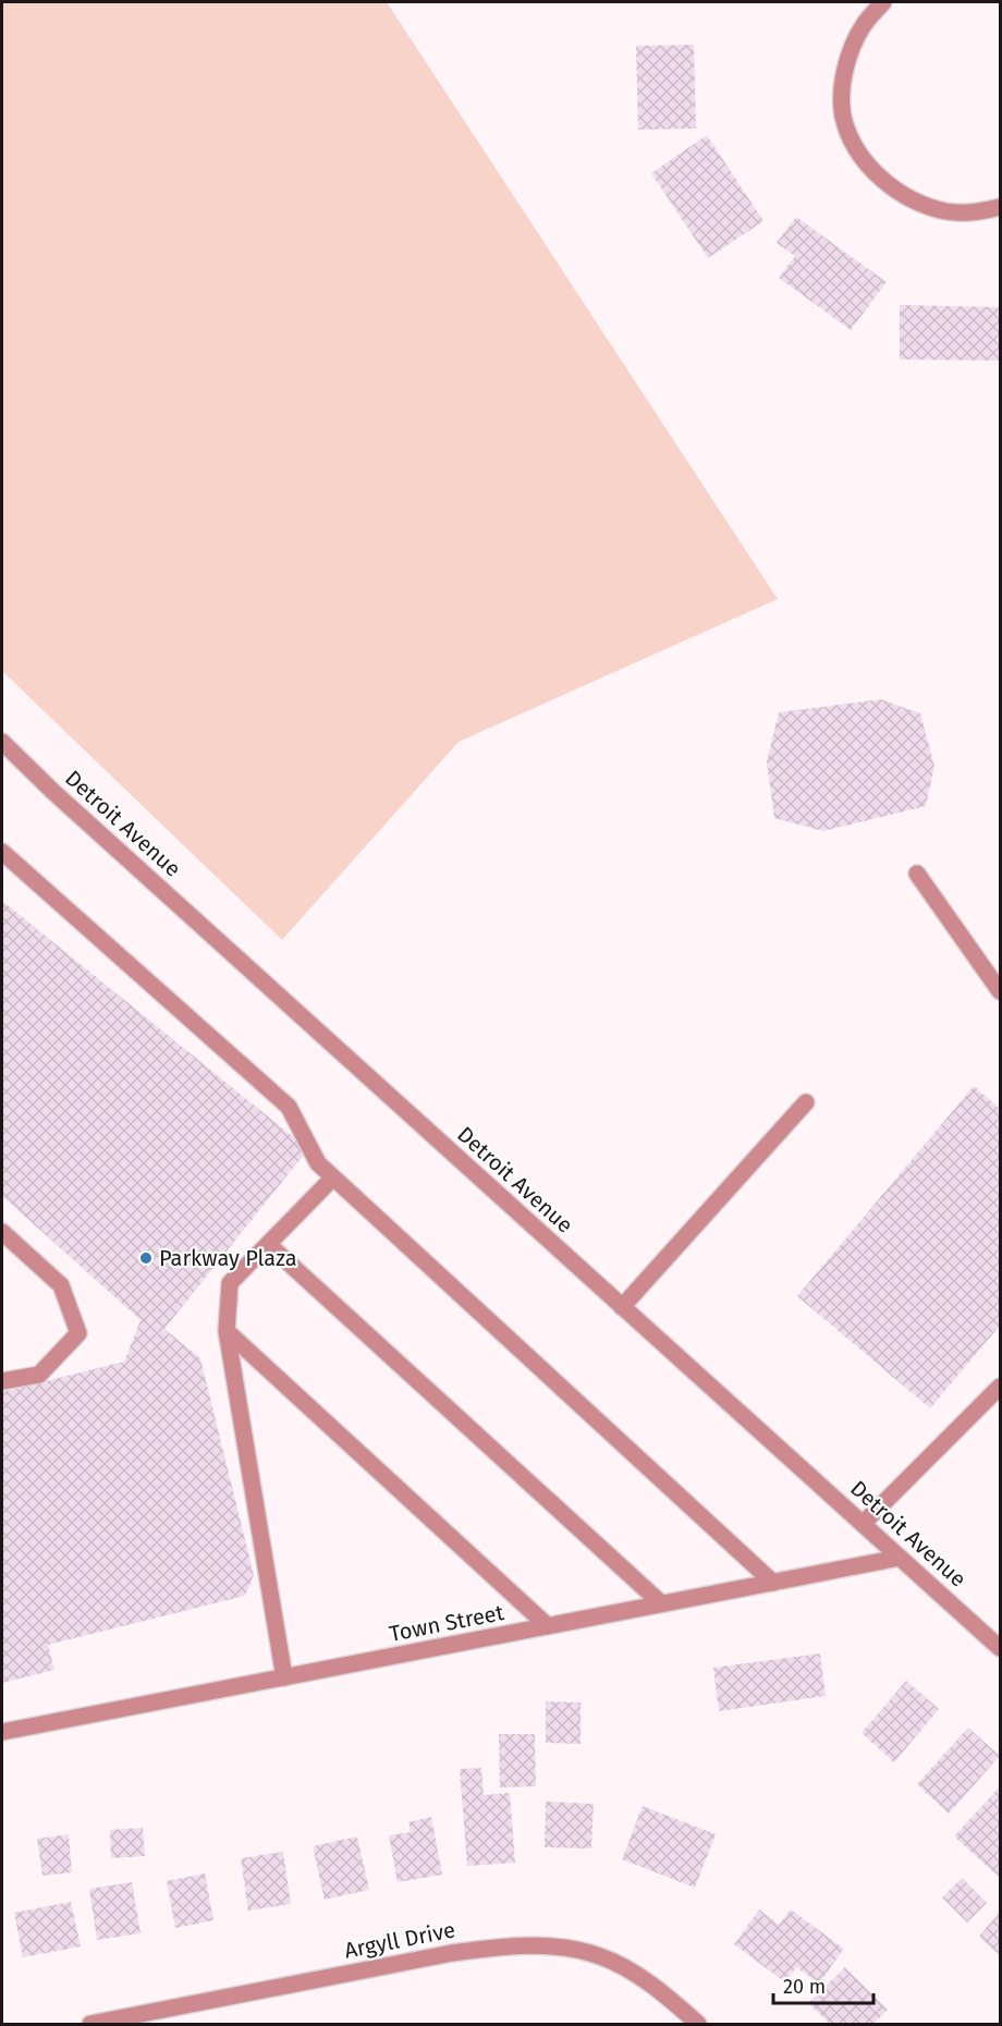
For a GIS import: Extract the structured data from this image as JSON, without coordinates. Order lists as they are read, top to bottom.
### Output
{
  "streets": {
    "street": ["Detroit Avenue", "Town Street", "Argyll Drive"]
  },
  "crossings": [
    ["Detroit Avenue", "Town Street"]
  ],
  "places": ["Parkway Plaza"],
  "scale_bar": "20 m"
}
